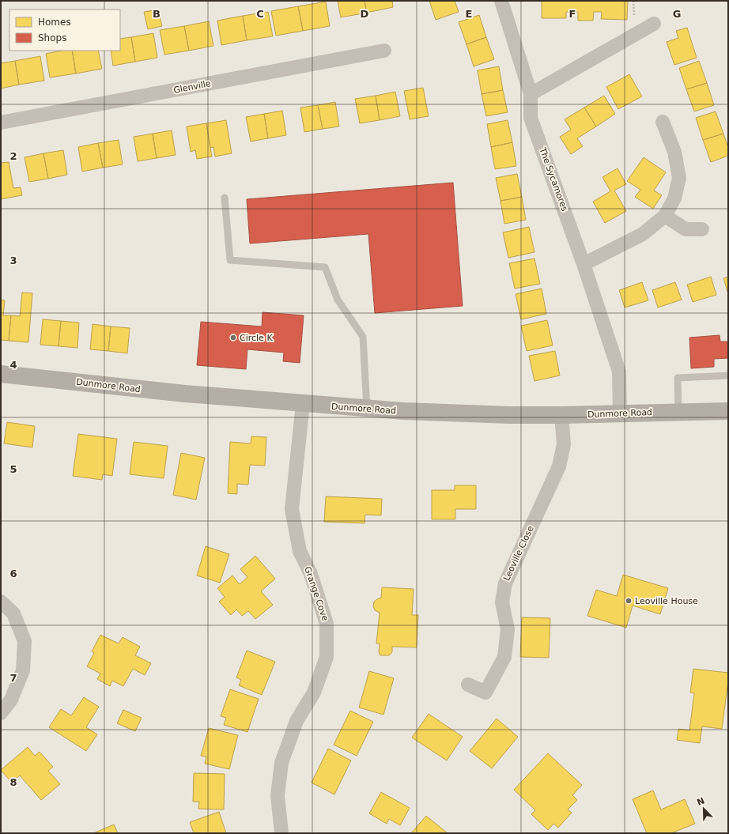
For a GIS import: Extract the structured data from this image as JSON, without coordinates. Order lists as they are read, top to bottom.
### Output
{
  "streets": {
    "main road": ["Dunmore Road"],
    "street": [
      "Glenville",
      "The Sycamores",
      "Leoville Close",
      "Grange Cove"
    ]
  },
  "crossings": [
    ["The Sycamores", "Dunmore Road"],
    ["Dunmore Road", "Leoville Close"],
    ["Dunmore Road", "Grange Cove"]
  ],
  "places": ["Circle K", "Leoville House"],
  "legend": ["Homes", "Shops"],
  "north": "top left",
  "grid": {
    "columns": [
      "B",
      "C",
      "D",
      "E",
      "F",
      "G"
    ],
    "rows": [
      "2",
      "3",
      "4",
      "5",
      "6",
      "7",
      "8"
    ]
  }
}
